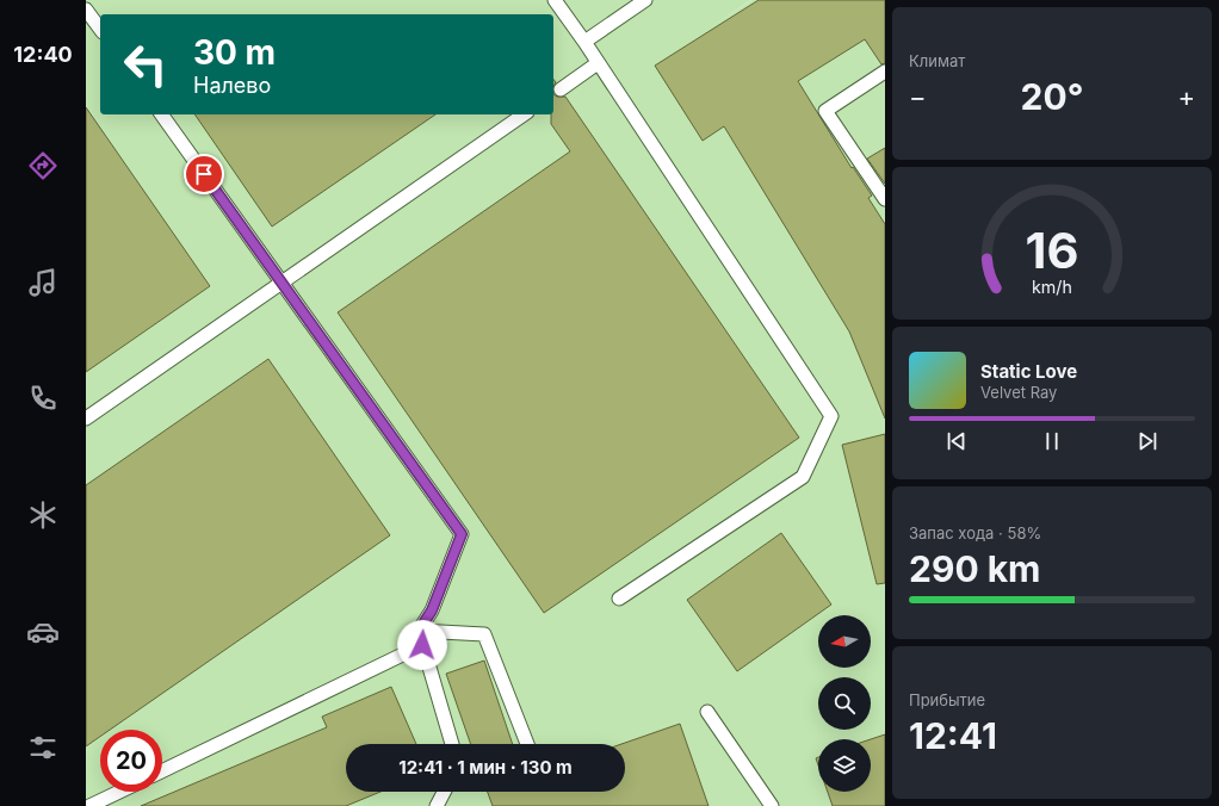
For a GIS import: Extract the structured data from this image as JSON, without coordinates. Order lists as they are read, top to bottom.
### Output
{
  "north": "left",
  "page": {
    "tabs": "12:40",
    "tile": [
      "Климат",
      ["Запас хода · 58%", "290 km"],
      ["Прибытие", "12:41"]
    ],
    "turn": ["30 m", "Налево"],
    "heat": ["−", "20°", "+"],
    "song": ["Static Love", "Velvet Ray"],
    "limit": "20",
    "trip": "12:41 · 1 мин · 130 m",
    "gauge": ["16", "km/h"]
  }
}
